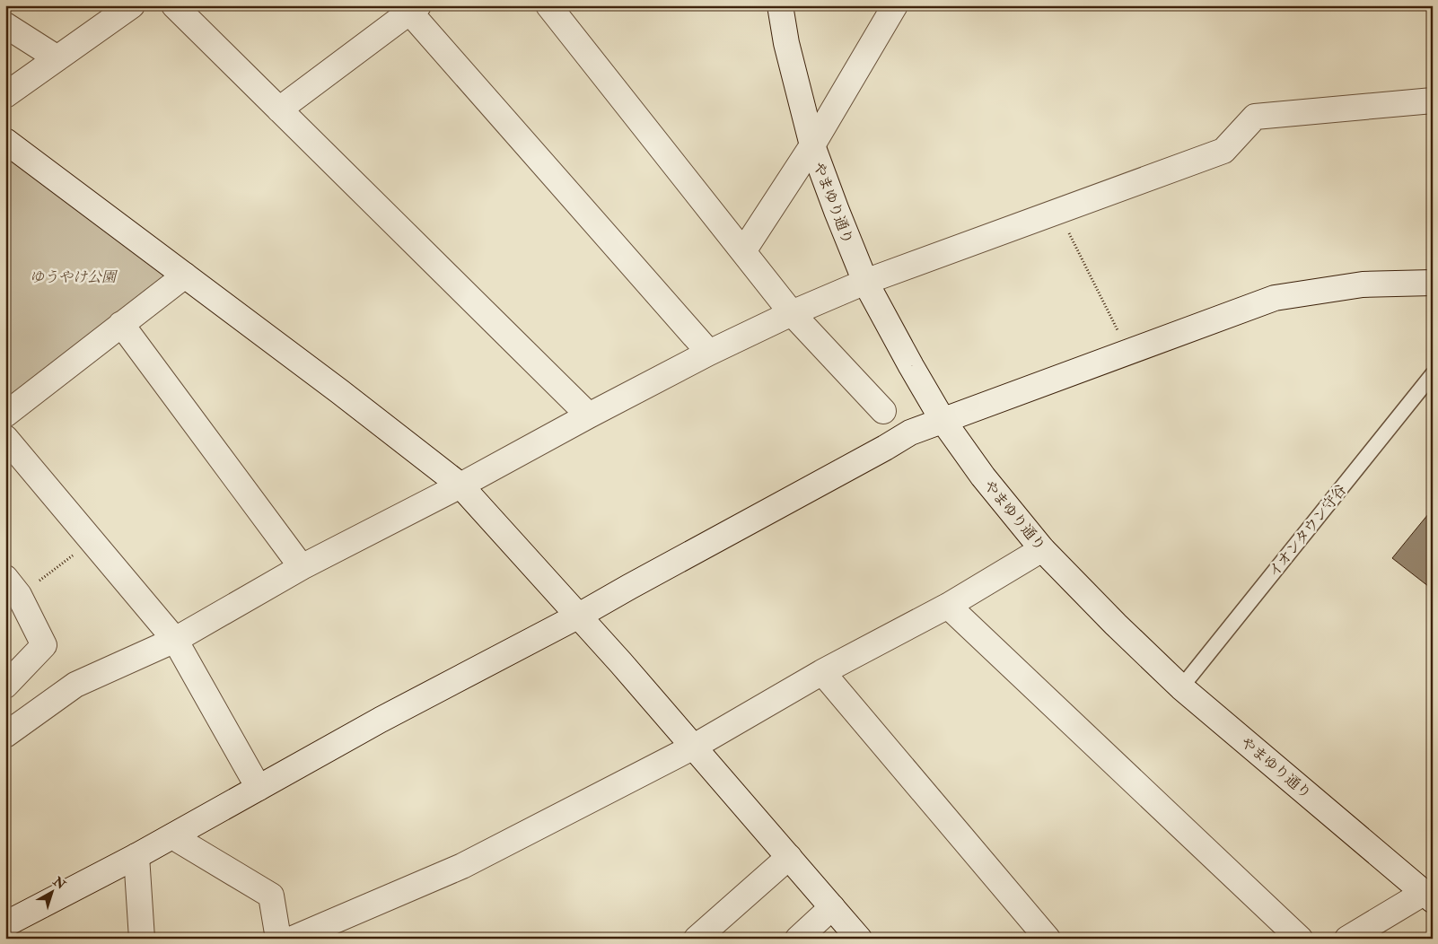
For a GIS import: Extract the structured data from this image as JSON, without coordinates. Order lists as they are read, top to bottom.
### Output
{
  "streets": {
    "street": ["やまゆり通り"],
    "lane": ["イオンタウン守谷"]
  },
  "crossings": [
    ["やまゆり通り", "イオンタウン守谷"]
  ],
  "parks": ["ゆうやけ公園"],
  "north": "top right"
}
